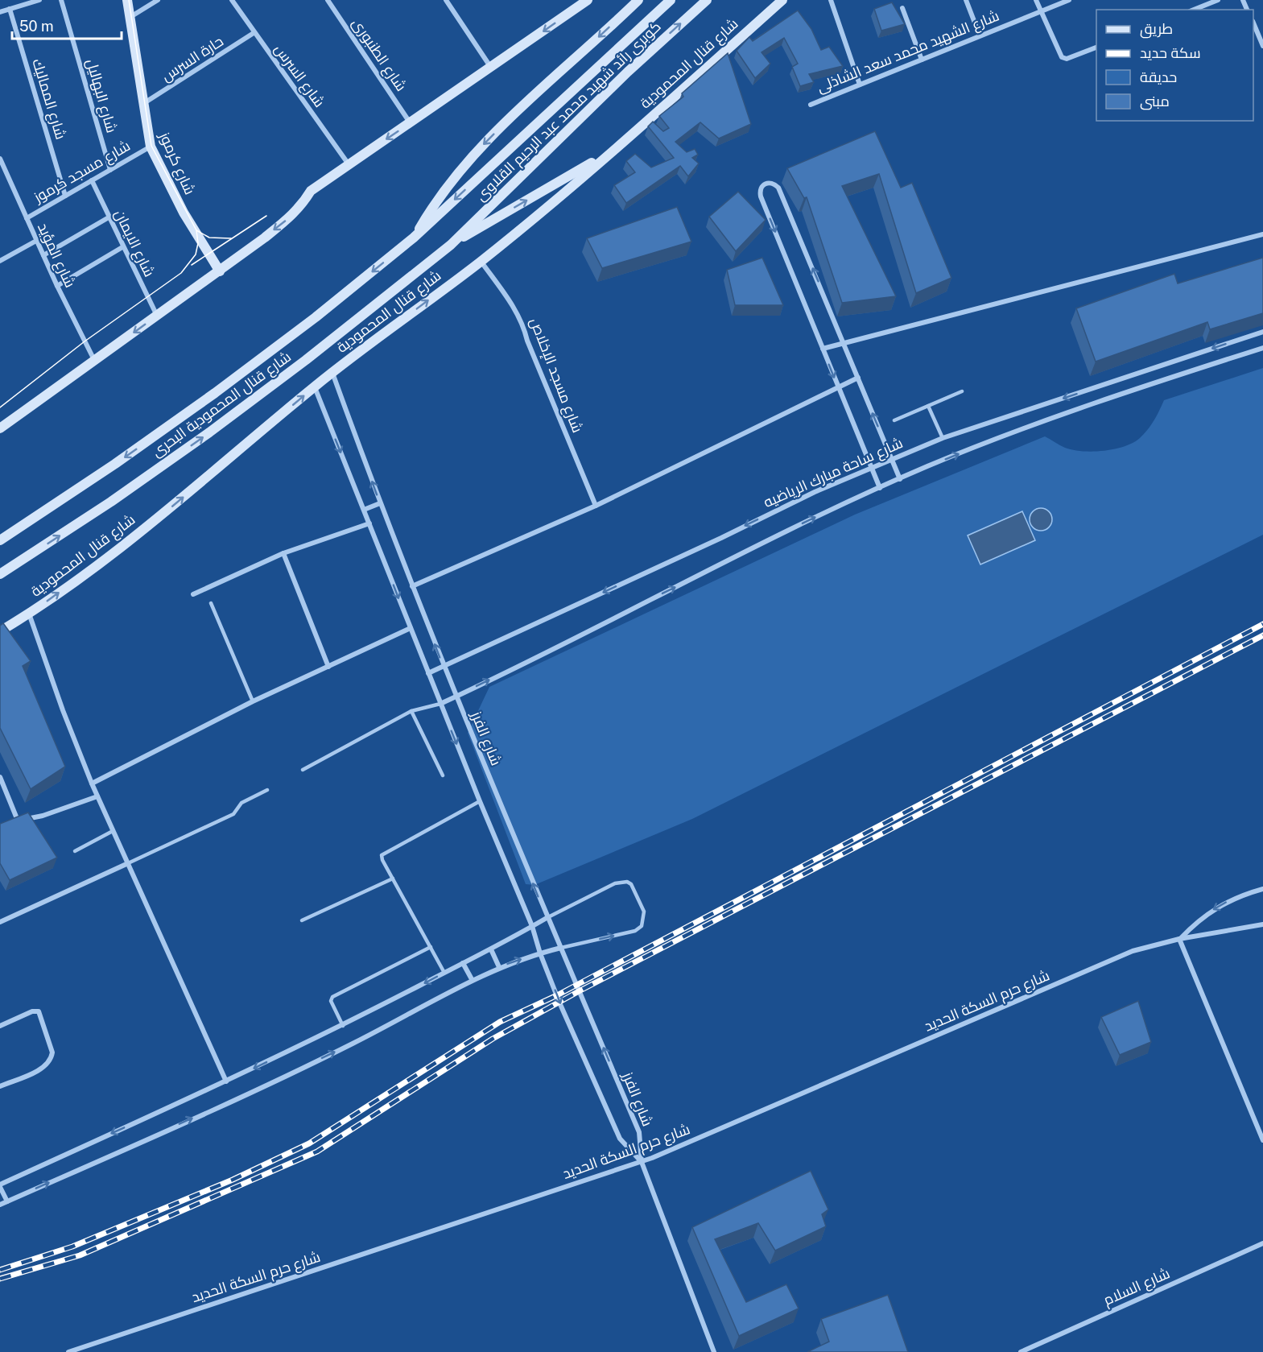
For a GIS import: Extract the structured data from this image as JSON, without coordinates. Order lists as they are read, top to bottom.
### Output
{
  "streets": {
    "main road": [
      "شارع قنال المحمودية",
      "كوبرى رائد شهيد محمد عبد الرحيم القلاوى",
      "شارع كرموز",
      "شارع قنال المحمودية البحرى"
    ],
    "street": [
      "شارع الشهيد محمد سعد الشاذلى",
      "شارع الطنبورى",
      "حارة السرس",
      "شارع السرس",
      "شارع البهاليل",
      "شارع المماليك",
      "شارع مسجد كرموز",
      "شارع الايمان",
      "شارع المؤيد",
      "شارع مسجد الإخلاص",
      "شارع ساحة مبارك الرياضيه",
      "شارع الفرز",
      "شارع حرم السكة الحديد",
      "شارع السلام"
    ]
  },
  "crossings": [
    ["حارة السرس", "شارع السرس"],
    ["حارة السرس", "شارع كرموز"],
    ["شارع قنال المحمودية", "شارع مسجد الإخلاص"],
    ["شارع قنال المحمودية", "شارع الفرز"],
    ["شارع البهاليل", "شارع مسجد كرموز"],
    ["شارع المماليك", "شارع مسجد كرموز"],
    ["كوبرى رائد شهيد محمد عبد الرحيم القلاوى", "شارع قنال المحمودية البحرى"],
    ["شارع كرموز", "شارع مسجد كرموز"],
    ["شارع مسجد كرموز", "شارع الايمان"],
    ["شارع مسجد كرموز", "شارع المؤيد"],
    ["شارع ساحة مبارك الرياضيه", "شارع الفرز"],
    ["شارع الفرز", "شارع حرم السكة الحديد"]
  ],
  "one_way": ["شارع قنال المحمودية"],
  "legend": [
    "طريق",
    "سكة حديد",
    "حديقة",
    "مبنى"
  ],
  "scale_bar": "50 m"
}
